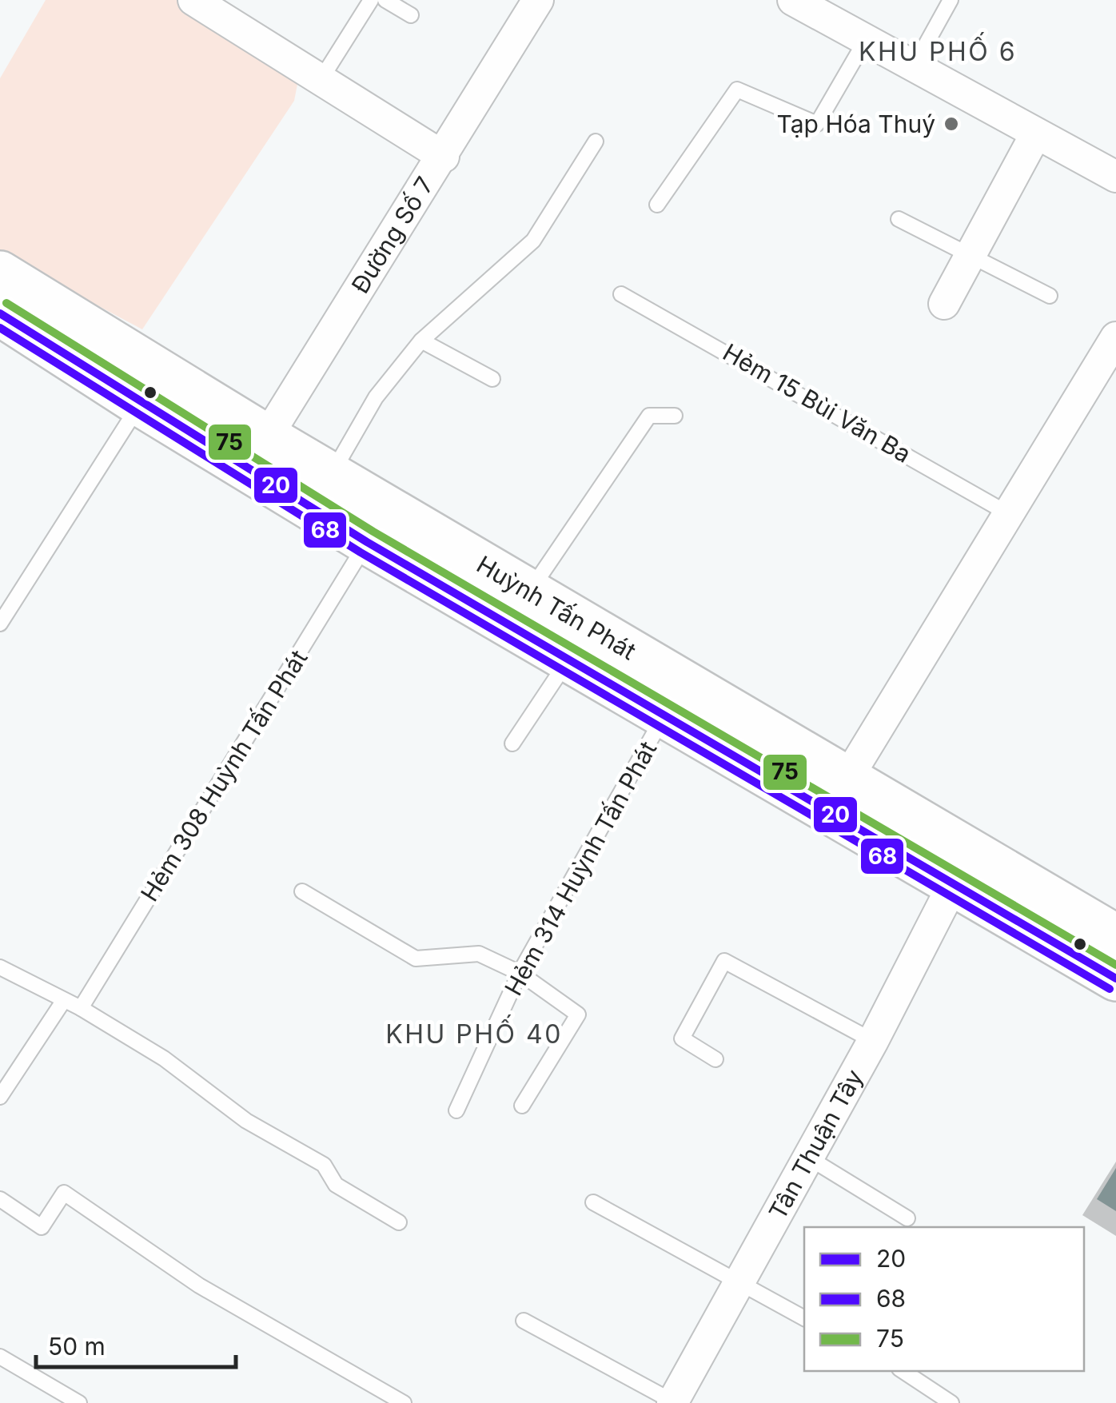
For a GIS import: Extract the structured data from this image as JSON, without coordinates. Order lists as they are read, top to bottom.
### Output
{
  "streets": {
    "main road": ["Huỳnh Tấn Phát"],
    "street": ["Đường Số 7", "Tân Thuận Tây"],
    "lane": ["Hẻm 15 Bùi Văn Ba", "Hẻm 308 Huỳnh Tấn Phát", "Hẻm 314 Huỳnh Tấn Phát"]
  },
  "crossings": [
    ["Đường Số 7", "Huỳnh Tấn Phát"],
    ["Huỳnh Tấn Phát", "Hẻm 308 Huỳnh Tấn Phát"],
    ["Huỳnh Tấn Phát", "Hẻm 314 Huỳnh Tấn Phát"],
    ["Huỳnh Tấn Phát", "Tân Thuận Tây"]
  ],
  "districts": ["KHU PHỐ 6", "KHU PHỐ 40"],
  "places": ["Tạp Hóa Thuý"],
  "lines": ["transit line 75", "transit line 20", "transit line 68"],
  "legend": ["20", "68", "75"],
  "scale_bar": "50 m"
}
